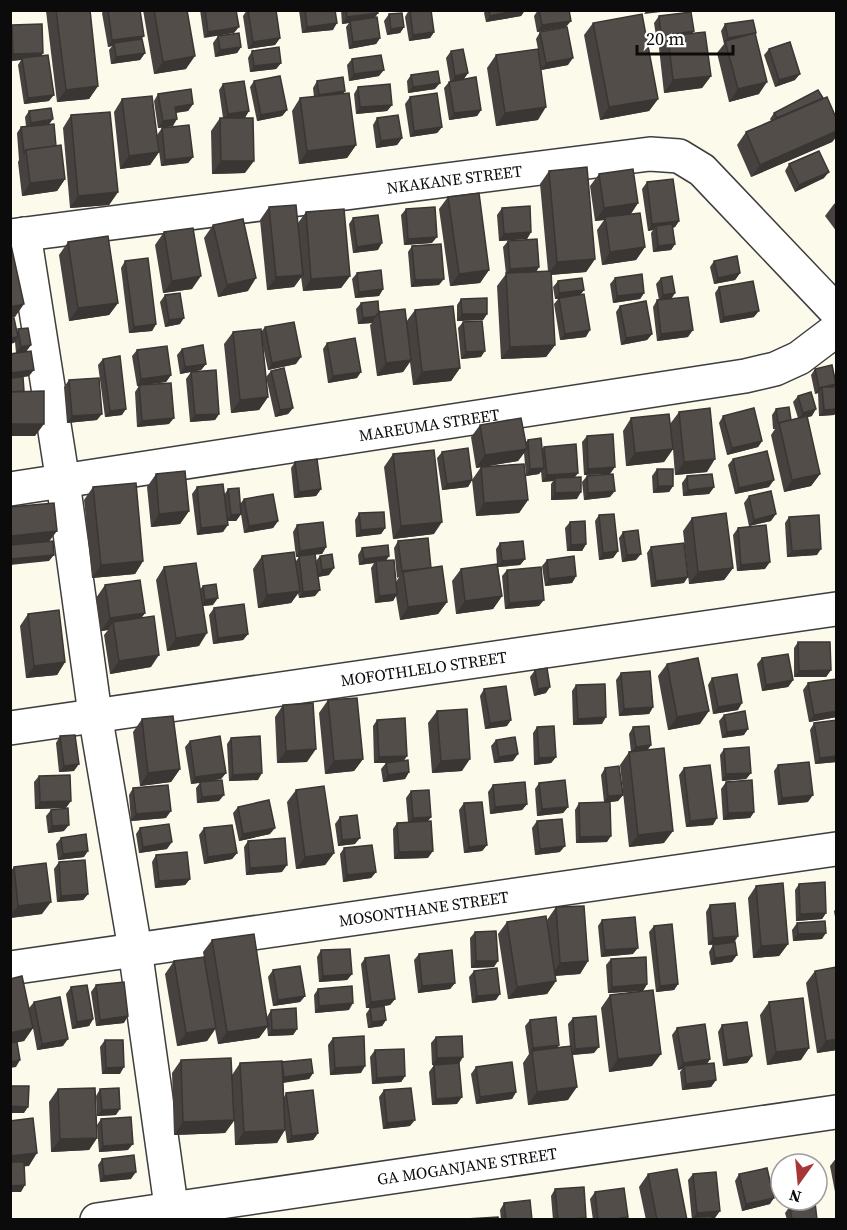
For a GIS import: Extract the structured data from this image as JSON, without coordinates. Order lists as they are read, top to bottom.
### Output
{
  "streets": {
    "street": [
      "NKAKANE STREET",
      "MAREUMA STREET",
      "MOFOTHLELO STREET",
      "MOSONTHANE STREET",
      "GA MOGANJANE STREET"
    ]
  },
  "scale_bar": "20 m",
  "north": "bottom"
}
